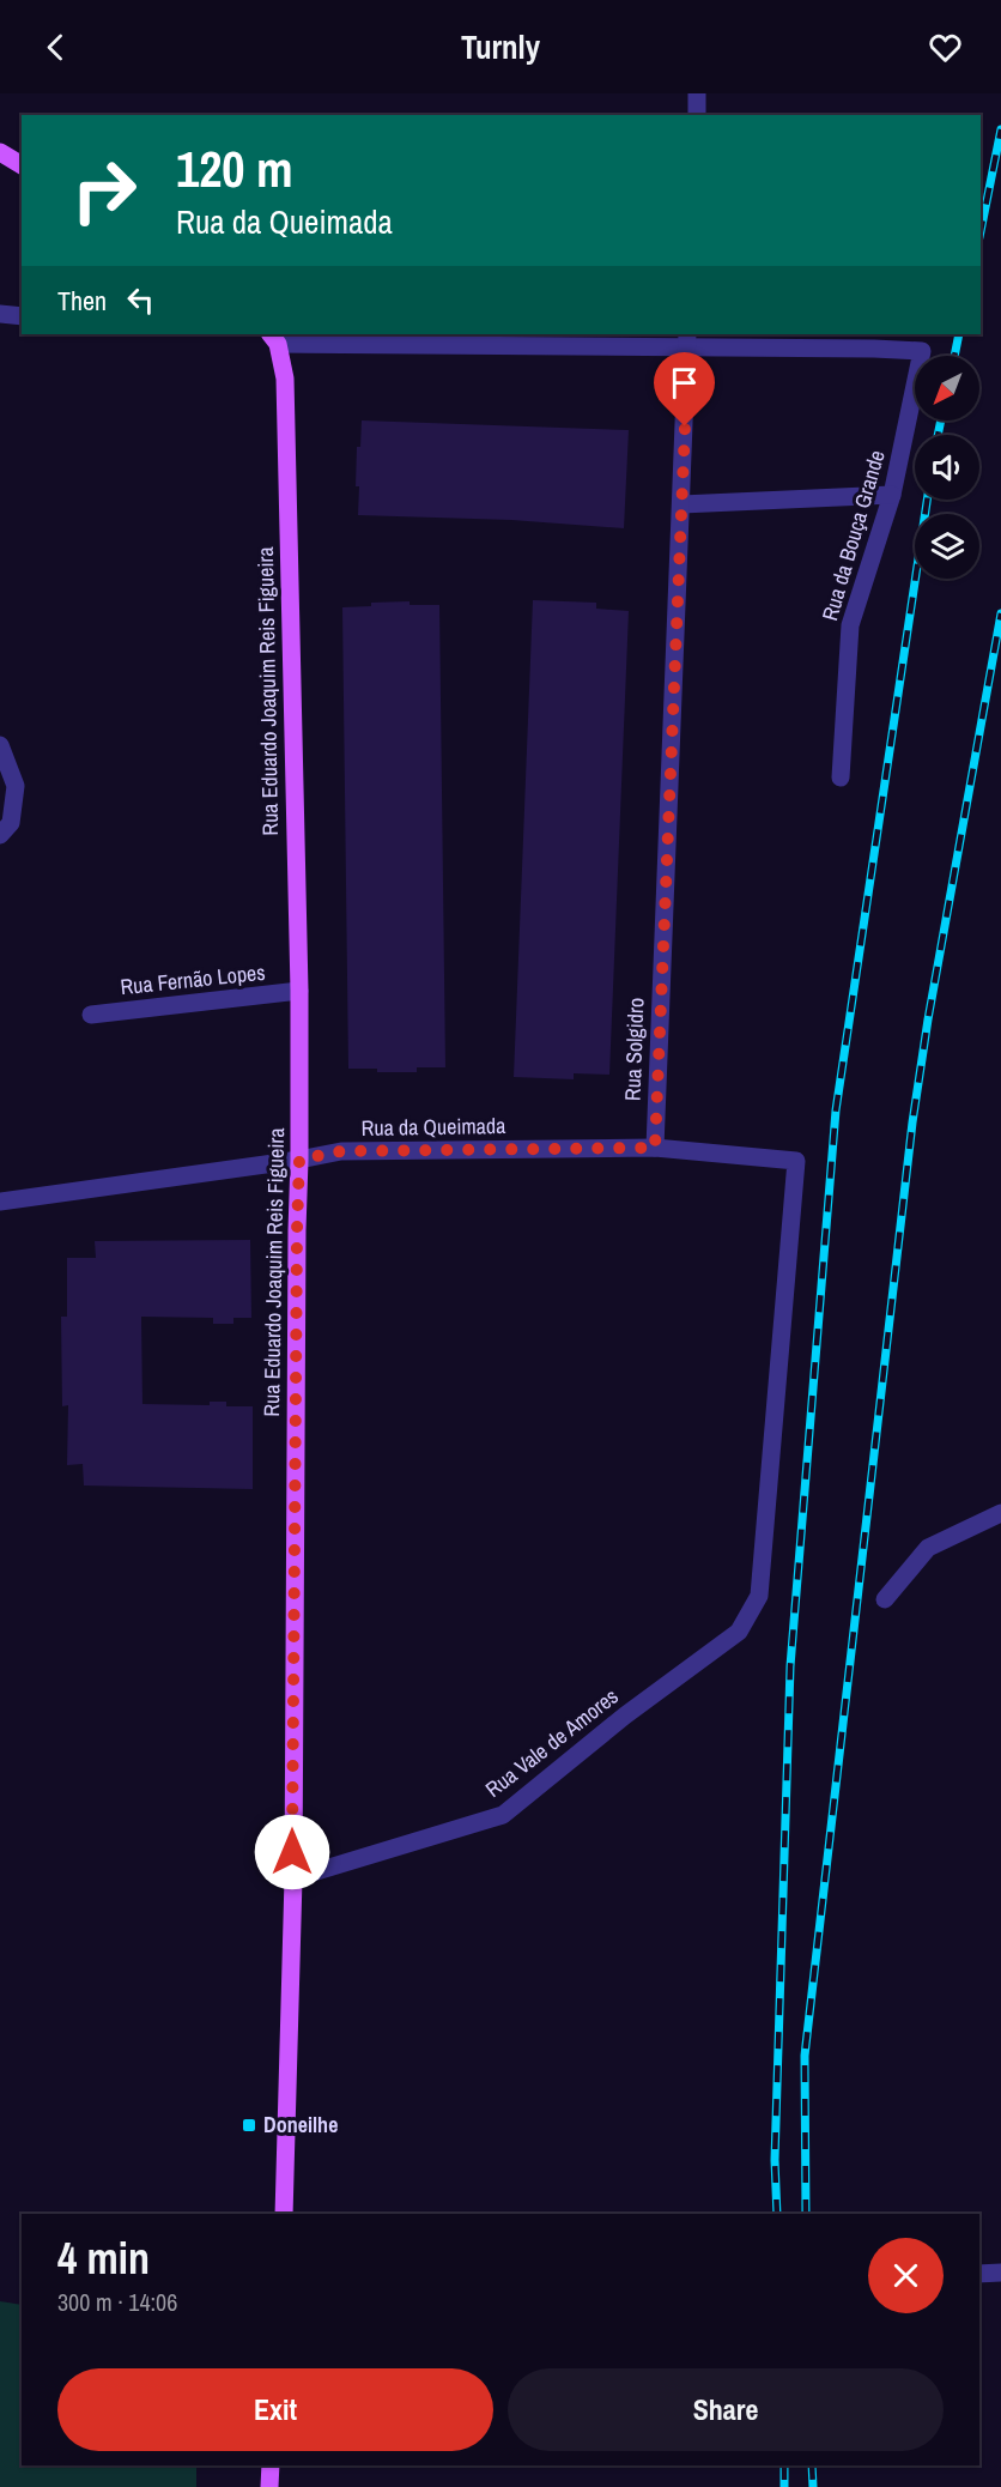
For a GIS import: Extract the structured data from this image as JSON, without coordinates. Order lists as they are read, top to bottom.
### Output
{
  "streets": {
    "main road": ["Rua Eduardo Joaquim Reis Figueira"],
    "street": [
      "Rua da Bouça Grande",
      "Rua Fernão Lopes",
      "Rua Solgidro",
      "Rua da Queimada",
      "Rua Vale de Amores"
    ]
  },
  "crossings": [
    ["Rua da Bouça Grande", "Rua Solgidro"],
    ["Rua Eduardo Joaquim Reis Figueira", "Rua Fernão Lopes"],
    ["Rua Eduardo Joaquim Reis Figueira", "Rua da Queimada"],
    ["Rua Eduardo Joaquim Reis Figueira", "Rua Vale de Amores"],
    ["Rua Solgidro", "Rua da Queimada"],
    ["Rua Solgidro", "Rua Vale de Amores"],
    ["Rua da Queimada", "Rua Vale de Amores"]
  ],
  "places": {
    "transit": ["Doneilhe"]
  },
  "north": "bottom left",
  "page": {
    "header": "Turnly",
    "turn": ["120 m", "Rua da Queimada"],
    "then": "Then",
    "heading": ["4 min", "300 m · 14:06"],
    "buttons": ["Exit", "Share"]
  }
}
